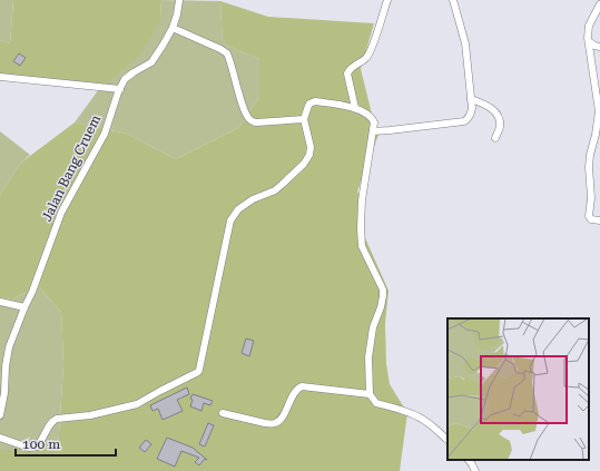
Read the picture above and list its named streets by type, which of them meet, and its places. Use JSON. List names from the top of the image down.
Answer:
{
  "streets": {
    "street": ["Jalan Bang Cruem"]
  },
  "scale_bar": "100 m"
}
